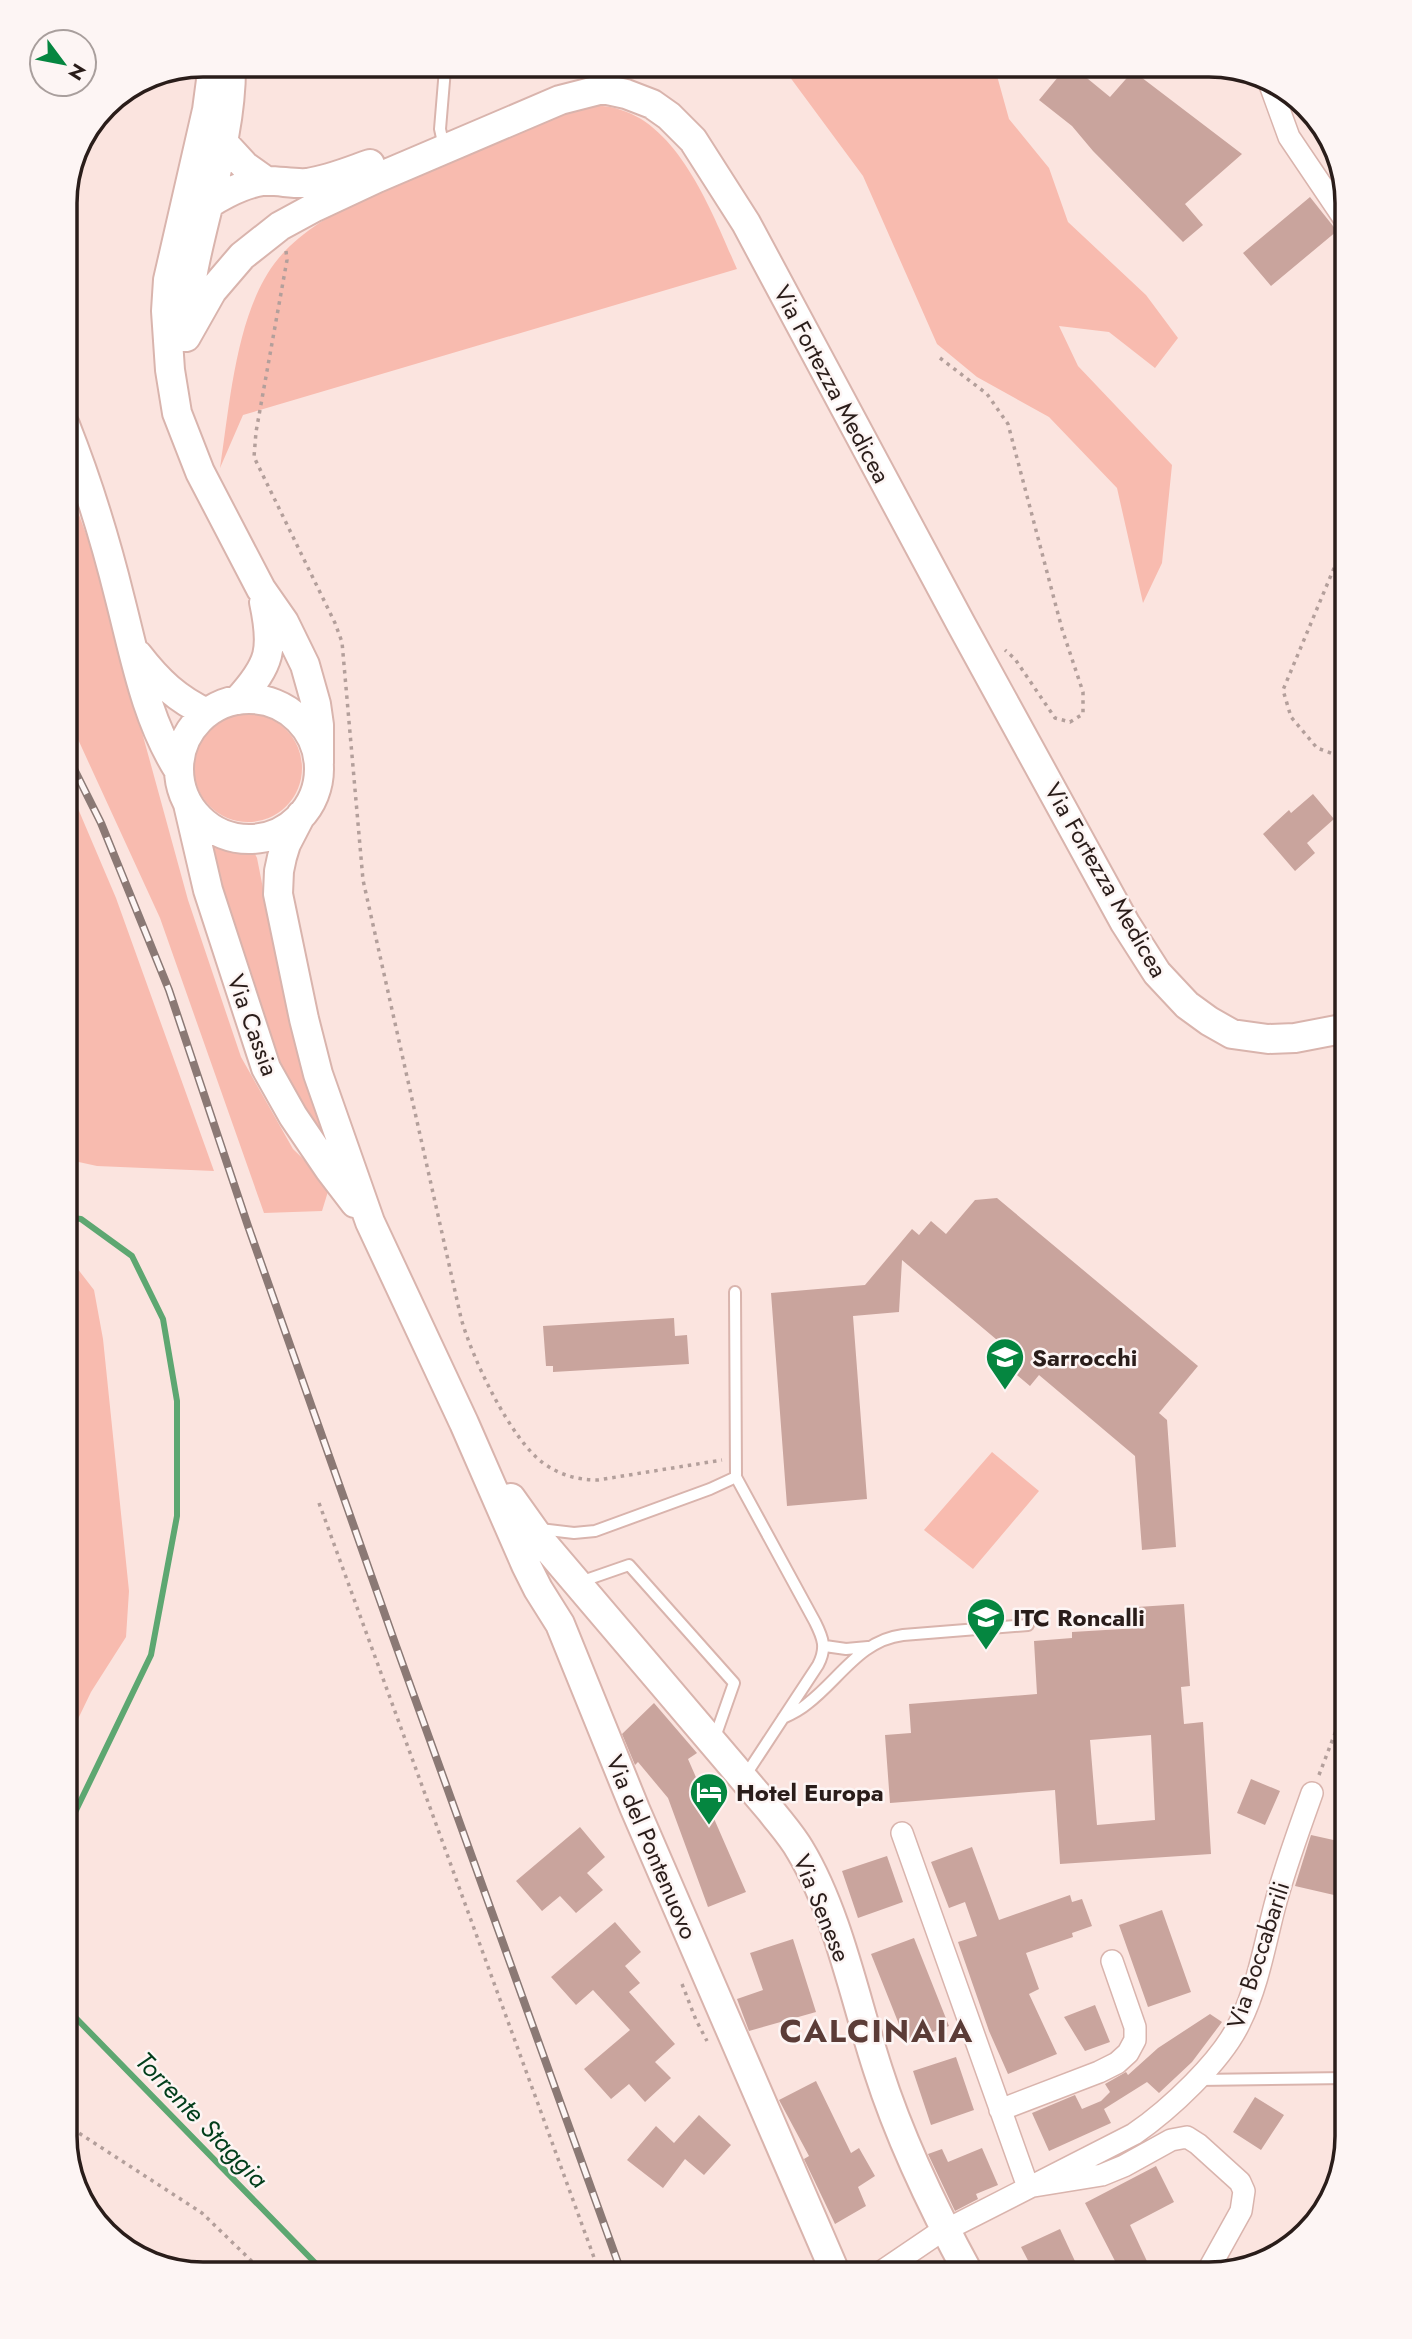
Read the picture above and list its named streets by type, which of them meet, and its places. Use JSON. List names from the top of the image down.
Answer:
{
  "streets": {
    "main road": [
      "Via Fortezza Medicea",
      "Via Cassia",
      "Via del Pontenuovo",
      "Via Senese"
    ],
    "street": ["Via Boccabarili"]
  },
  "crossings": [
    ["Via Cassia", "Via del Pontenuovo"],
    ["Via Cassia", "Via Senese"],
    ["Via del Pontenuovo", "Via Senese"],
    ["Via Senese", "Via Boccabarili"]
  ],
  "districts": ["CALCINAIA"],
  "water": ["Torrente Staggia"],
  "places": {
    "school or university": ["Sarrocchi", "ITC Roncalli"],
    "hotel": ["Hotel Europa"]
  },
  "north": "bottom right"
}
